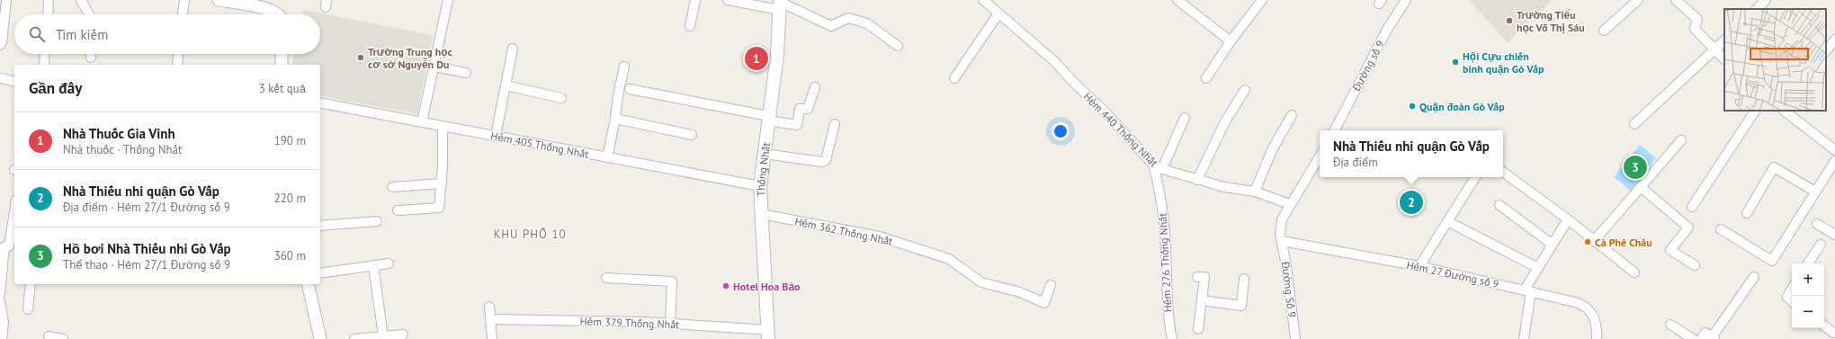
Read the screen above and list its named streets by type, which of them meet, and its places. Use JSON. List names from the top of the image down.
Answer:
{
  "streets": {
    "main road": ["Thống Nhất"],
    "street": [
      "Đường số 9",
      "Hẻm 440 Thống Nhất",
      "Hẻm 405 Thống Nhất",
      "Hẻm 362 Thống Nhất",
      "Hẻm 276 Thống Nhất",
      "Hẻm 27 Đường số 9",
      "Đường Số 9",
      "Hẻm 379 Thống Nhất"
    ]
  },
  "crossings": [
    ["Hẻm 440 Thống Nhất", "Hẻm 276 Thống Nhất"],
    ["Hẻm 405 Thống Nhất", "Thống Nhất"],
    ["Thống Nhất", "Hẻm 362 Thống Nhất"],
    ["Thống Nhất", "Hẻm 379 Thống Nhất"],
    ["Hẻm 27 Đường số 9", "Đường Số 9"]
  ],
  "districts": ["KHU PHỐ 10"],
  "places": [
    "Trường Tiểu học Võ Thị Sáu",
    "Trường Trung học cơ sở Nguyễn Du",
    "Hội Cựu chiến binh quận Gò Vấp",
    "Quận đoàn Gò Vấp",
    "Cà Phê Châu",
    "Hotel Hoa Bảo"
  ],
  "page": {
    "search": "Tìm kiếm",
    "pins": ["1", "3", "2"],
    "heading": ["Gần đây", "3 kết quả"],
    "list": [
      {
        "mark": "1",
        "name": "Nhà Thuốc Gia Vinh",
        "note": "Nhà thuốc · Thống Nhất",
        "value": "190 m"
      },
      {
        "mark": "2",
        "name": "Nhà Thiếu nhi quận Gò Vấp",
        "note": "Địa điểm · Hẻm 27/1 Đường số 9",
        "value": "220 m"
      },
      {
        "mark": "3",
        "name": "Hồ bơi Nhà Thiếu nhi Gò Vấp",
        "note": "Thể thao · Hẻm 27/1 Đường số 9",
        "value": "360 m"
      }
    ],
    "popup": ["Nhà Thiếu nhi quận Gò Vấp", "Địa điểm"],
    "map_buttons": ["+", "−"]
  }
}
